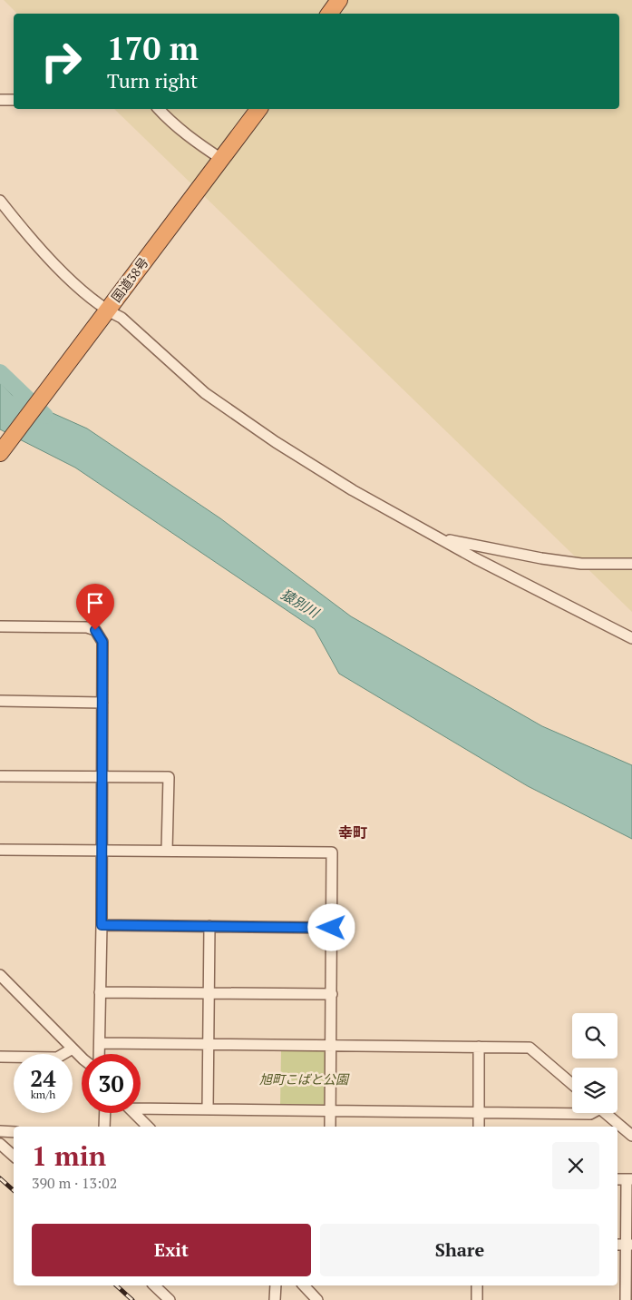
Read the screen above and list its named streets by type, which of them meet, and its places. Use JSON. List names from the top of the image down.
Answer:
{
  "streets": {
    "highway": ["国道38号"]
  },
  "districts": ["幸町"],
  "water": ["猿別川"],
  "parks": ["旭町こばと公園"],
  "page": {
    "turn": ["170 m", "Turn right"],
    "speed": "24 km/h",
    "limit": "30",
    "heading": ["1 min", "390 m · 13:02"],
    "buttons": ["Exit", "Share"]
  }
}
